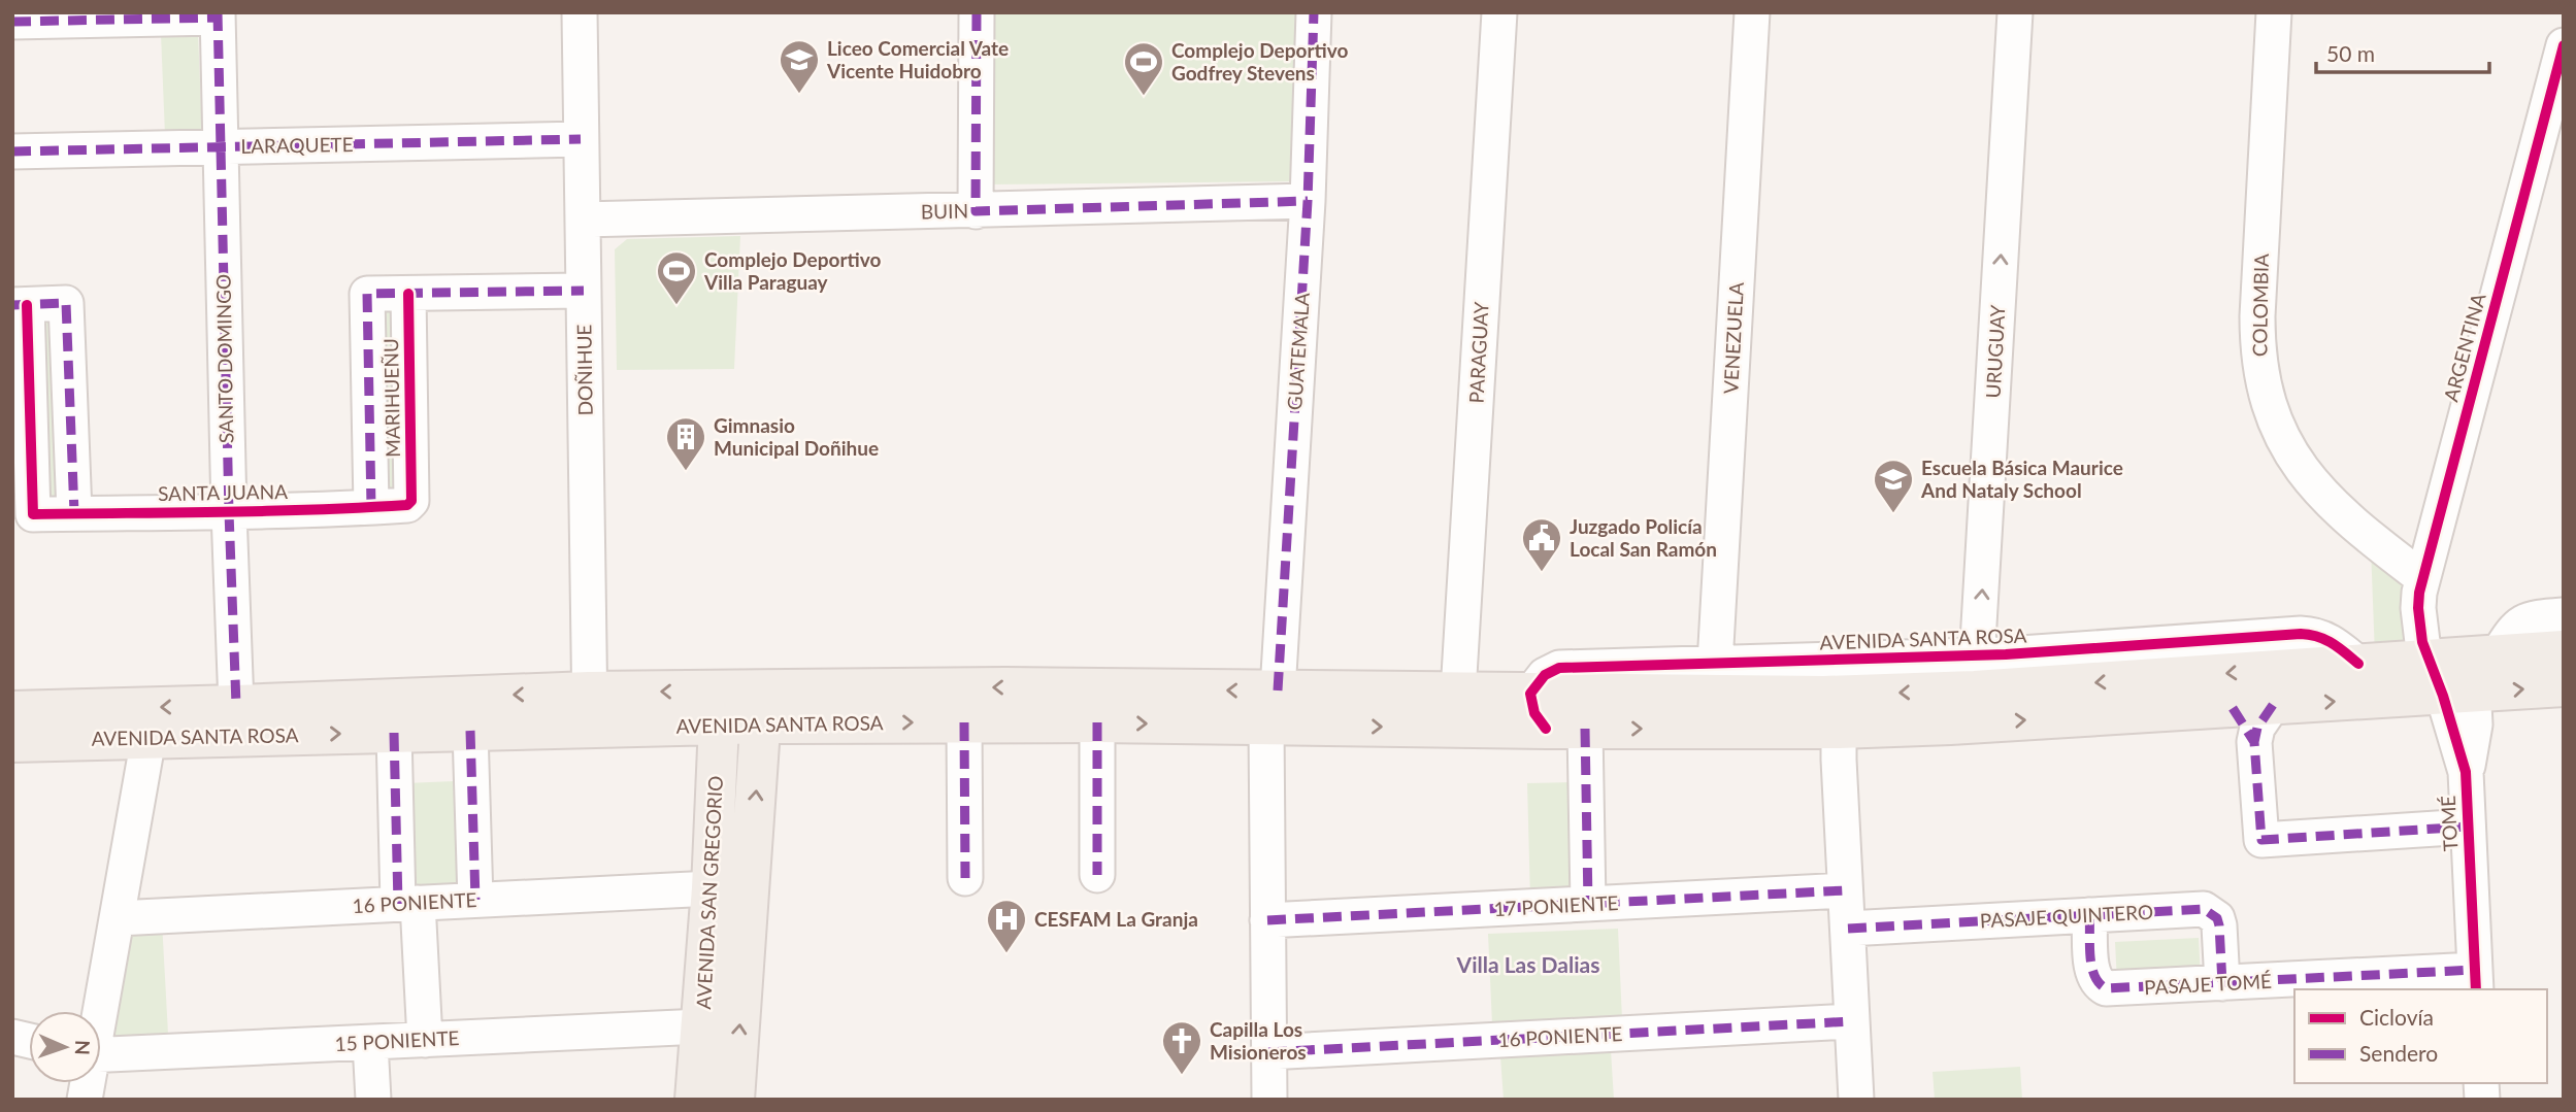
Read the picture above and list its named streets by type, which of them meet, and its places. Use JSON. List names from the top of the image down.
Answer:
{
  "streets": {
    "main road": ["AVENIDA SANTA ROSA", "AVENIDA SAN GREGORIO"],
    "street": [
      "LARAQUETE",
      "BUIN",
      "COLOMBIA",
      "VENEZUELA",
      "ARGENTINA",
      "GUATEMALA",
      "URUGUAY",
      "PARAGUAY",
      "SANTO DOMINGO",
      "DOÑIHUE",
      "MARIHUEÑU",
      "SANTA JUANA",
      "TOMÉ",
      "16 PONIENTE",
      "17 PONIENTE",
      "PASAJE QUINTERO",
      "PASAJE TOMÉ",
      "15 PONIENTE"
    ]
  },
  "crossings": [
    ["LARAQUETE", "SANTO DOMINGO"],
    ["LARAQUETE", "DOÑIHUE"],
    ["BUIN", "GUATEMALA"],
    ["BUIN", "DOÑIHUE"],
    ["COLOMBIA", "ARGENTINA"],
    ["VENEZUELA", "AVENIDA SANTA ROSA"],
    ["ARGENTINA", "AVENIDA SANTA ROSA"],
    ["GUATEMALA", "AVENIDA SANTA ROSA"],
    ["GUATEMALA", "16 PONIENTE"],
    ["GUATEMALA", "17 PONIENTE"],
    ["URUGUAY", "AVENIDA SANTA ROSA"],
    ["PARAGUAY", "AVENIDA SANTA ROSA"],
    ["SANTO DOMINGO", "SANTA JUANA"],
    ["SANTO DOMINGO", "AVENIDA SANTA ROSA"],
    ["DOÑIHUE", "AVENIDA SANTA ROSA"],
    ["MARIHUEÑU", "SANTA JUANA"],
    ["AVENIDA SANTA ROSA", "TOMÉ"],
    ["AVENIDA SANTA ROSA", "AVENIDA SAN GREGORIO"],
    ["TOMÉ", "PASAJE TOMÉ"],
    ["AVENIDA SAN GREGORIO", "16 PONIENTE"],
    ["AVENIDA SAN GREGORIO", "15 PONIENTE"],
    ["PASAJE QUINTERO", "PASAJE TOMÉ"]
  ],
  "one_way": ["URUGUAY"],
  "districts": ["Villa Las Dalias"],
  "places": {
    "school or university": ["Liceo Comercial Vate Vicente Huidobro", "Escuela Básica Maurice And Nataly School"],
    "sports": ["Complejo Deportivo Godfrey Stevens", "Complejo Deportivo Villa Paraguay"],
    "building": ["Gimnasio Municipal Doñihue"],
    "public building": ["Juzgado Policía Local San Ramón"],
    "hospital": ["CESFAM La Granja"],
    "church": ["Capilla Los Misioneros"]
  },
  "legend": ["Ciclovía", "Sendero"],
  "scale_bar": "50 m",
  "north": "right"
}
